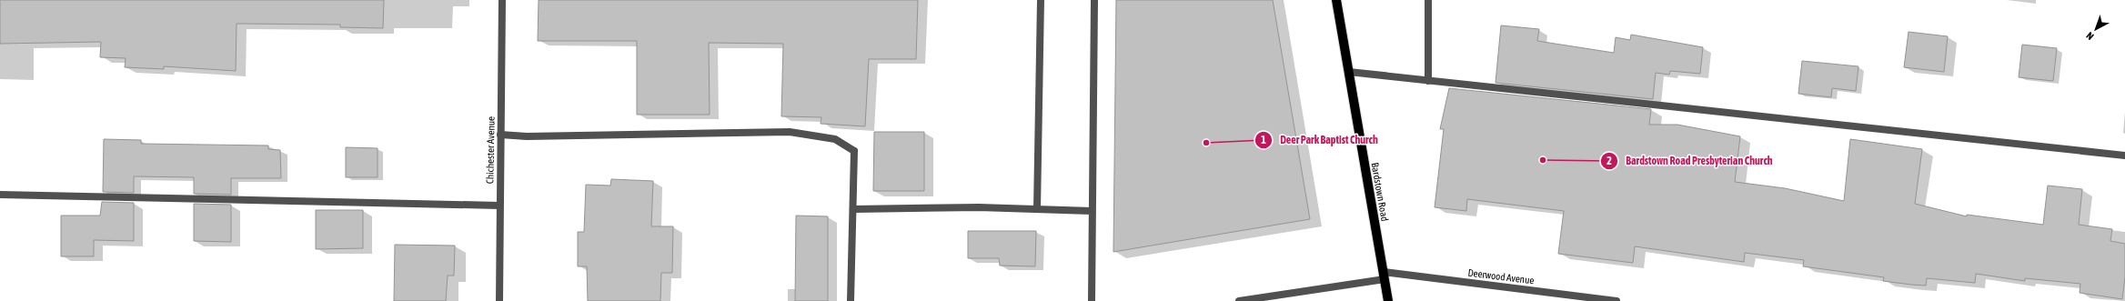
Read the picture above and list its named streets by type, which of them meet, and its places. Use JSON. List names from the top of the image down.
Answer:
{
  "streets": {
    "main road": ["Bardstown Road"],
    "street": ["Chichester Avenue", "Deerwood Avenue"]
  },
  "crossings": [
    ["Bardstown Road", "Deerwood Avenue"]
  ],
  "places": ["Deer Park Baptist Church", "Bardstown Road Presbyterian Church"],
  "north": "bottom left"
}
